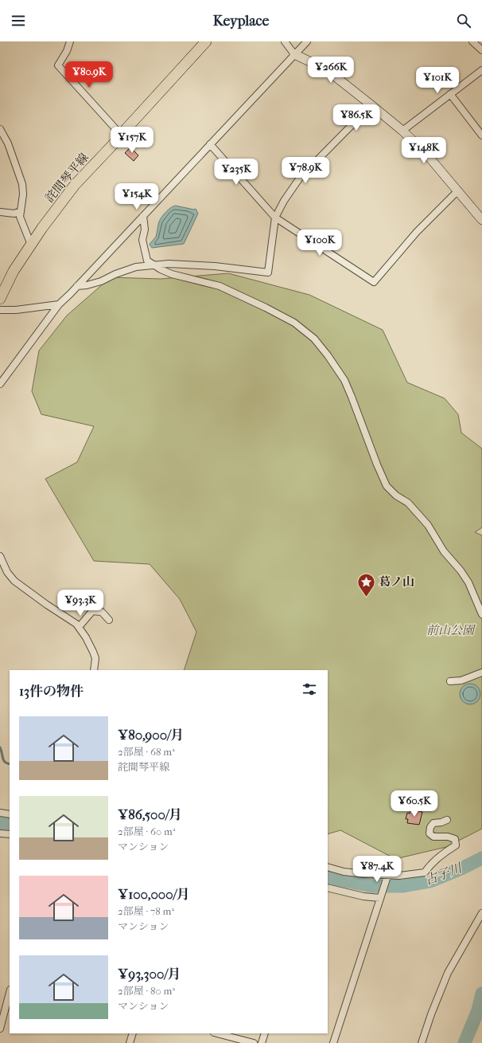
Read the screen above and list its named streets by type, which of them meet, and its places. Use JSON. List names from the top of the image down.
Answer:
{
  "streets": {
    "main road": ["詫間琴平線"]
  },
  "water": ["古子川"],
  "parks": ["前山公園"],
  "places": {
    "place": ["葛ノ山"]
  },
  "page": {
    "header": "Keyplace",
    "price": [
      "¥266K",
      "¥80.9K",
      "¥101K",
      "¥86.5K",
      "¥157K",
      "¥148K",
      "¥78.9K",
      "¥235K",
      "¥154K",
      "¥100K",
      "¥93.3K",
      "¥60.5K",
      "¥87.4K"
    ],
    "heading": "13件の物件",
    "list": [
      {
        "name": "¥80,900/月",
        "note": "2部屋 · 68 m² · 詫間琴平線"
      },
      {
        "name": "¥86,500/月",
        "note": "2部屋 · 60 m² · マンション"
      },
      {
        "name": "¥100,000/月",
        "note": "2部屋 · 78 m² · マンション"
      },
      {
        "name": "¥93,300/月",
        "note": "2部屋 · 80 m² · マンション"
      }
    ]
  }
}
